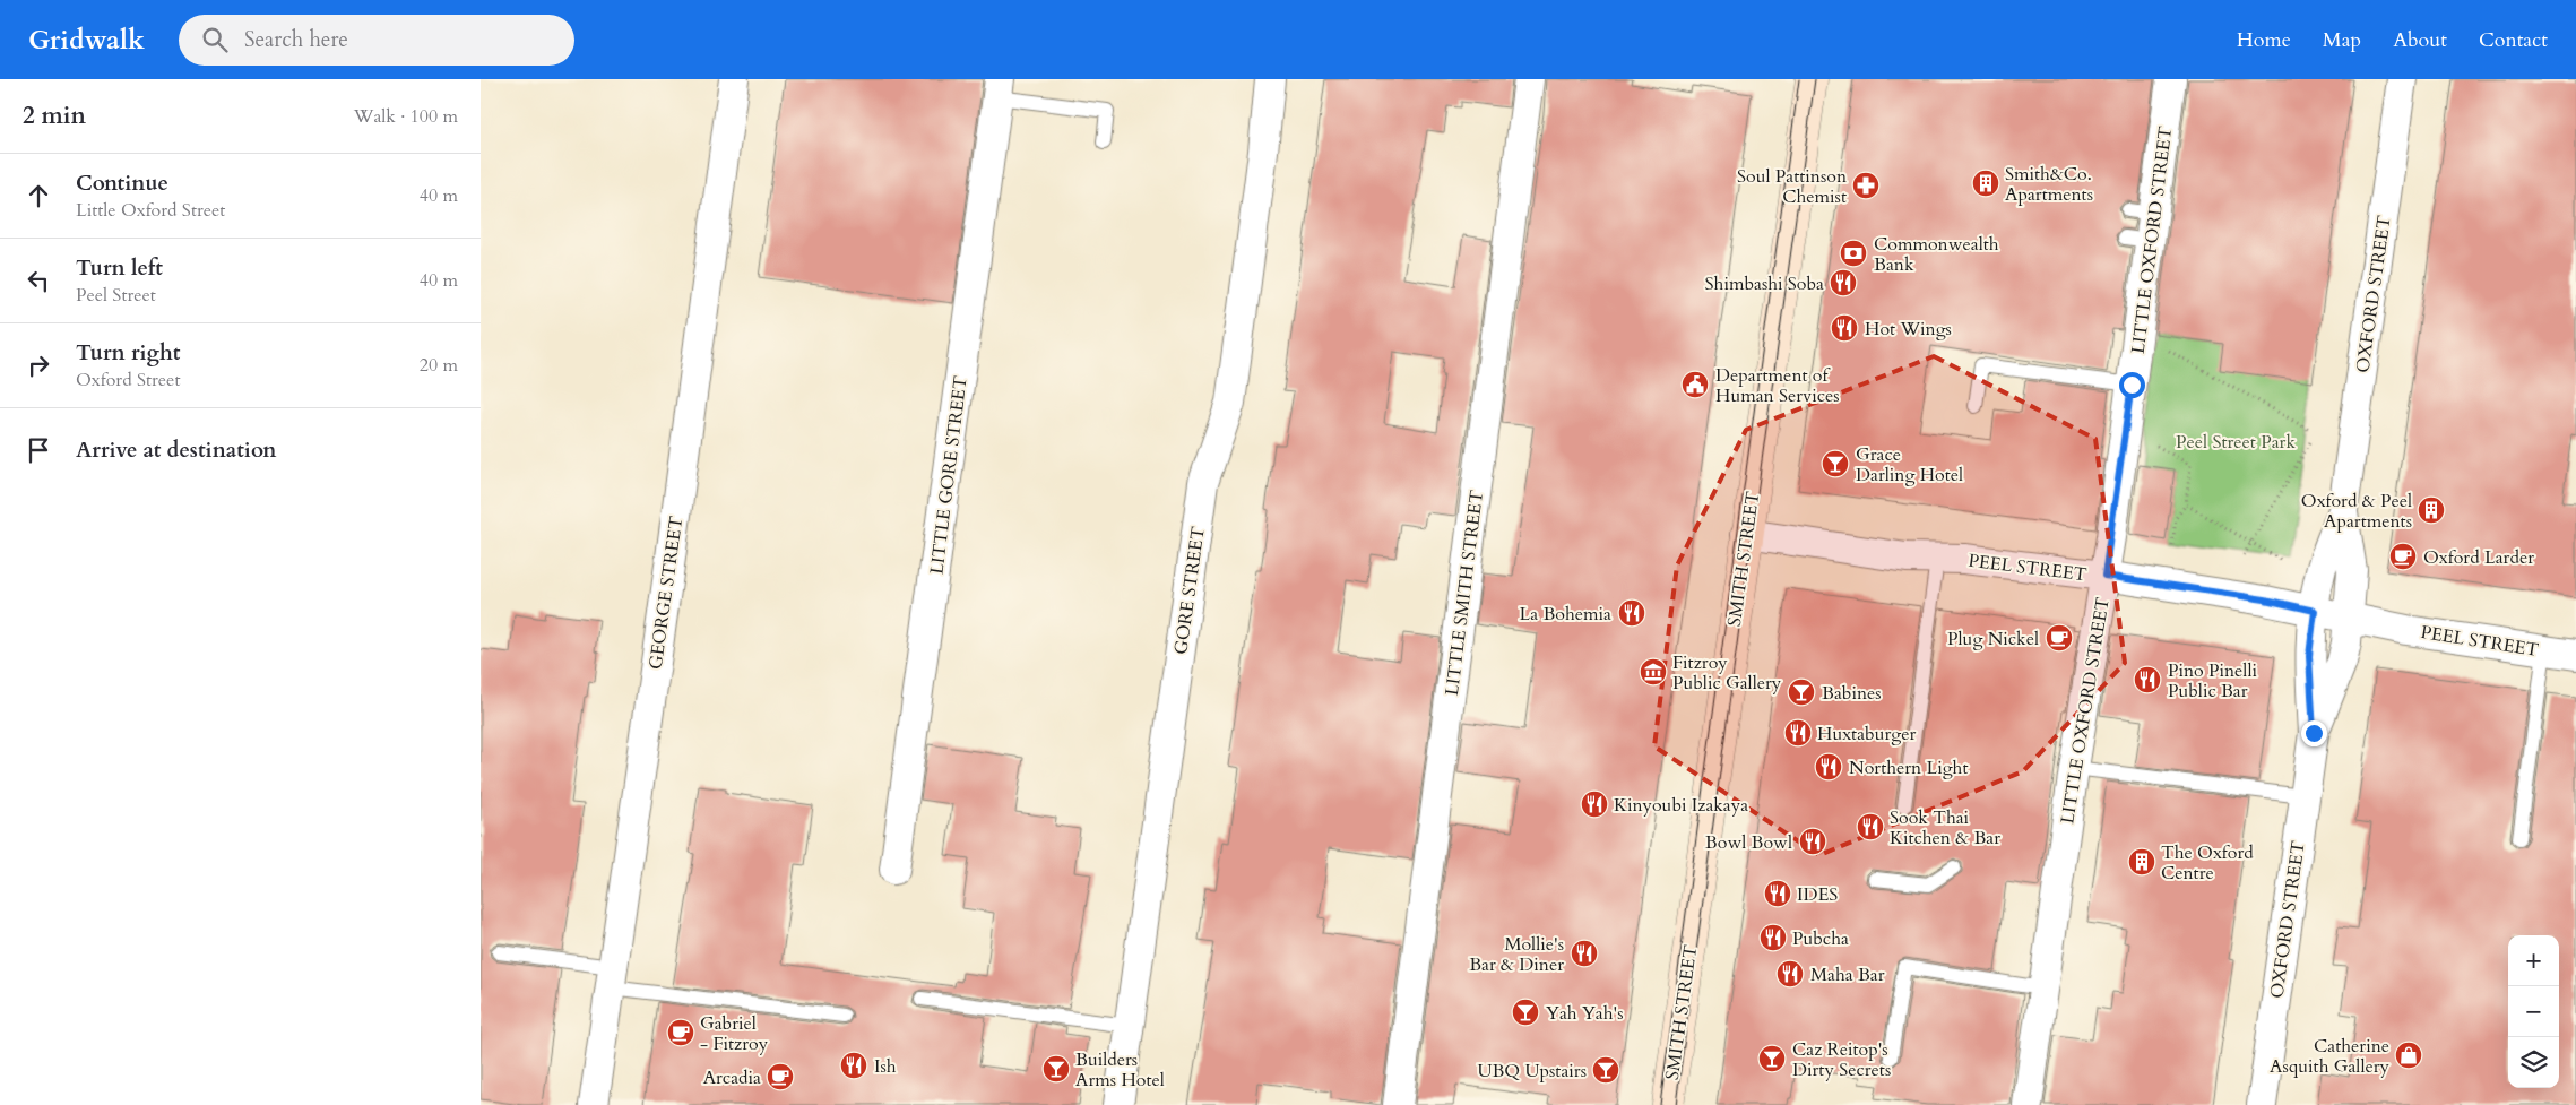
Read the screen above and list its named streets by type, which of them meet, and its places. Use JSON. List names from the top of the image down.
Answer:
{
  "streets": {
    "street": [
      "LITTLE OXFORD STREET",
      "OXFORD STREET",
      "LITTLE GORE STREET",
      "SMITH STREET",
      "PEEL STREET",
      "GORE STREET",
      "GEORGE STREET",
      "LITTLE SMITH STREET"
    ]
  },
  "crossings": [
    ["LITTLE OXFORD STREET", "PEEL STREET"],
    ["OXFORD STREET", "PEEL STREET"],
    ["SMITH STREET", "PEEL STREET"]
  ],
  "parks": ["Peel Street Park"],
  "places": {
    "building": ["Smith&Co. Apartments", "Oxford & Peel Apartments", "The Oxford Centre"],
    "pharmacy": ["Soul Pattinson Chemist"],
    "bank": ["Commonwealth Bank"],
    "restaurant": [
      "Shimbashi Soba",
      "Hot Wings",
      "La Bohemia",
      "Pino Pinelli Public Bar",
      "Huxtaburger",
      "Northern Light",
      "Kinyoubi Izakaya",
      "Sook Thai Kitchen & Bar",
      "Bowl Bowl",
      "IDES",
      "Pubcha",
      "Mollie's Bar & Diner",
      "Maha Bar",
      "Ish"
    ],
    "public building": ["Department of Human Services"],
    "bar": [
      "Grace Darling Hotel",
      "Babines",
      "Yah Yah's",
      "Caz Reitop's Dirty Secrets",
      "Builders Arms Hotel",
      "UBQ Upstairs"
    ],
    "cafe": [
      "Oxford Larder",
      "Plug Nickel",
      "Gabriel - Fitzroy",
      "Arcadia"
    ],
    "museum": ["Fitzroy Public Gallery"],
    "shop": ["Catherine Asquith Gallery"]
  },
  "page": {
    "header": "Gridwalk",
    "search": "Search here",
    "nav": [
      "Home",
      "Map",
      "About",
      "Contact"
    ],
    "heading": ["2 min", "Walk · 100 m"],
    "list": [
      ["Continue", "Little Oxford Street", "40 m"],
      ["Turn left", "Peel Street", "40 m"],
      ["Turn right", "Oxford Street", "20 m"],
      "Arrive at destination"
    ],
    "map_buttons": ["+", "−"]
  }
}
